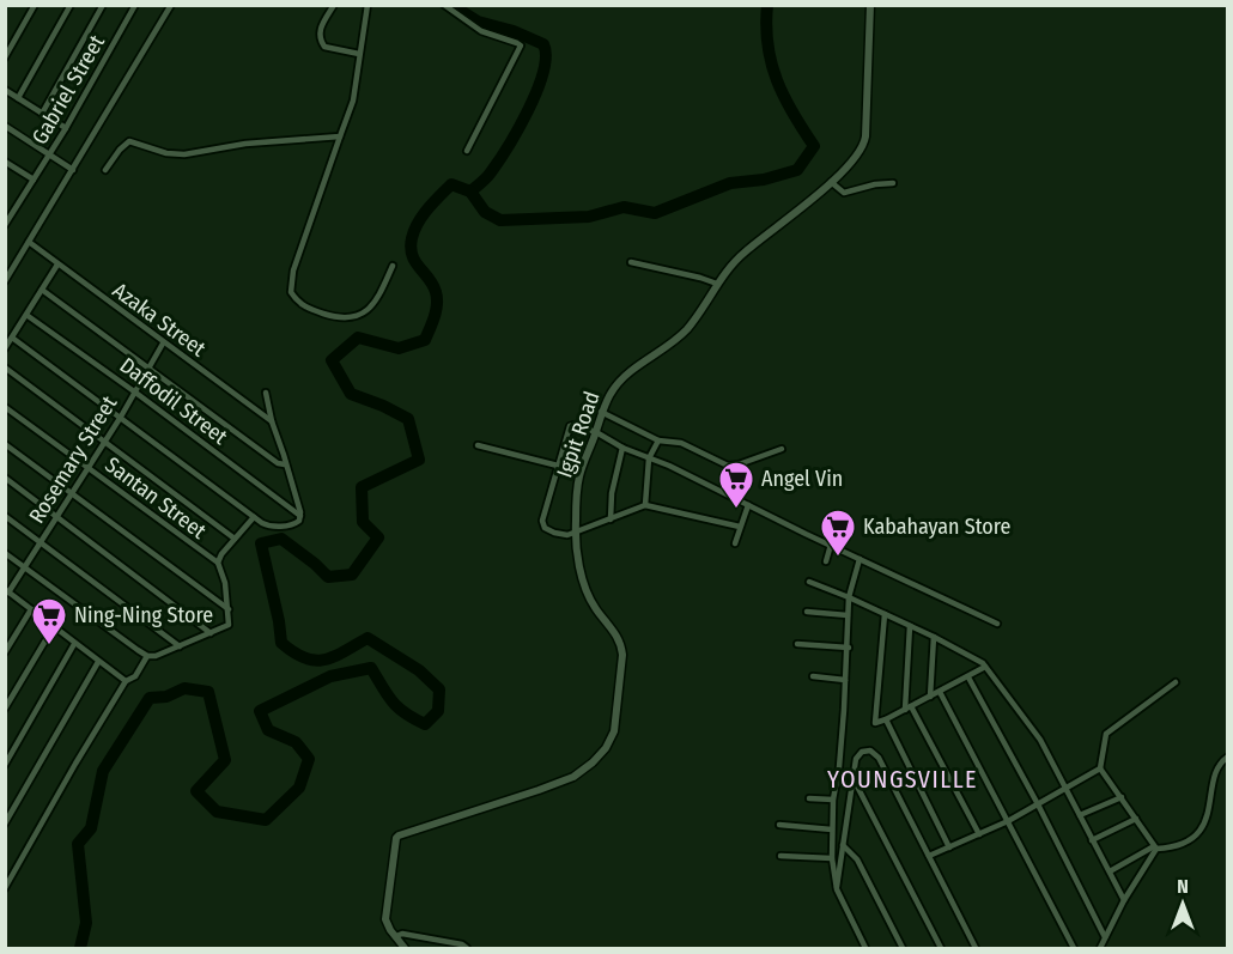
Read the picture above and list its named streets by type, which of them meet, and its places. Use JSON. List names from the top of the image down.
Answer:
{
  "streets": {
    "street": [
      "Gabriel Street",
      "Azaka Street",
      "Daffodil Street",
      "Igpit Road",
      "Rosemary Street",
      "Santan Street"
    ]
  },
  "crossings": [
    ["Azaka Street", "Rosemary Street"],
    ["Daffodil Street", "Rosemary Street"],
    ["Rosemary Street", "Santan Street"]
  ],
  "districts": ["YOUNGSVILLE"],
  "places": {
    "supermarket": ["Angel Vin", "Kabahayan Store", "Ning-Ning Store"]
  },
  "north": "top"
}
